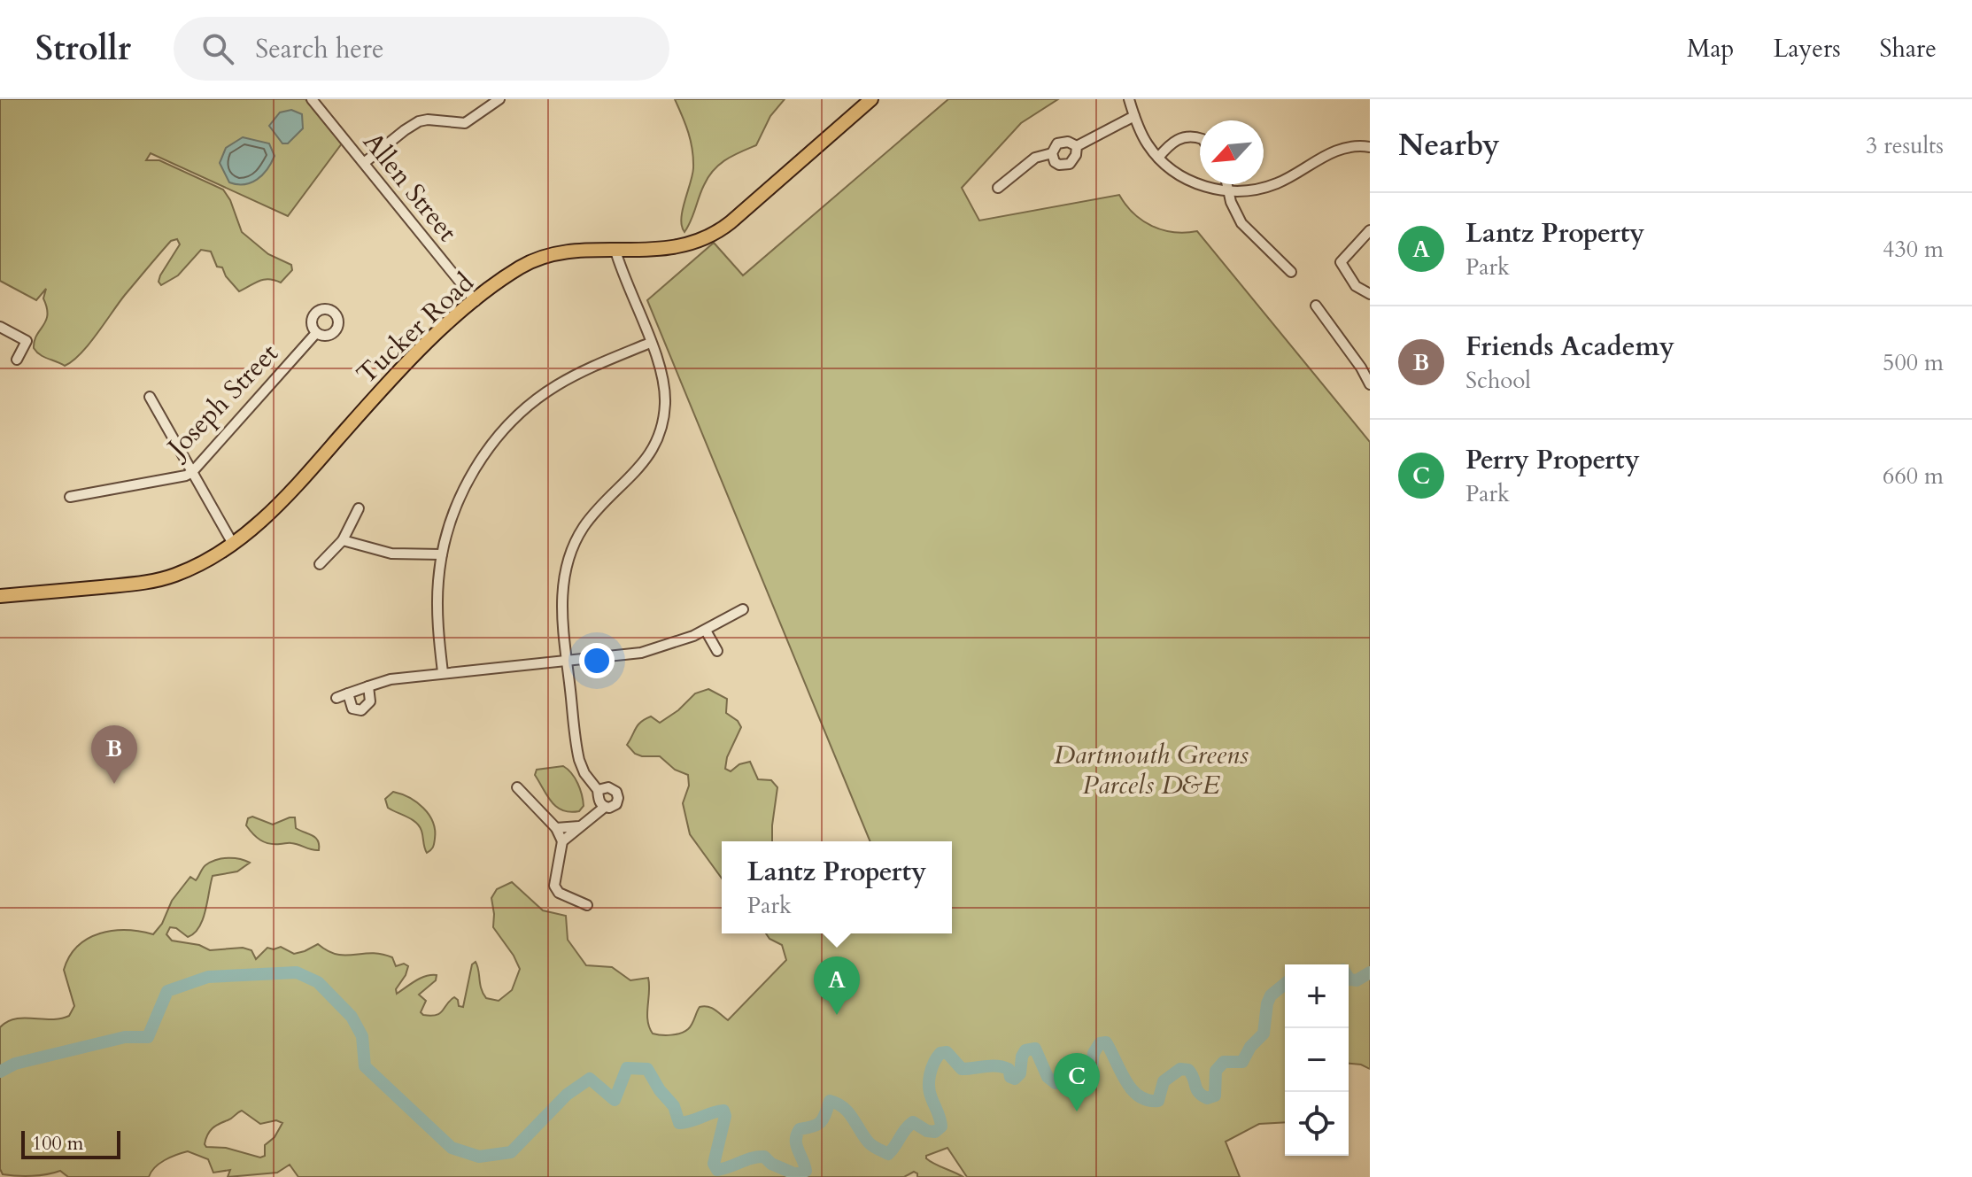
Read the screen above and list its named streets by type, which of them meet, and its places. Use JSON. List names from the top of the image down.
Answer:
{
  "streets": {
    "main road": ["Tucker Road"],
    "street": ["Allen Street", "Joseph Street"]
  },
  "crossings": [
    ["Allen Street", "Tucker Road"]
  ],
  "parks": ["Dartmouth Greens Parcels D&E"],
  "scale_bar": "100 m",
  "north": "bottom left",
  "page": {
    "header": "Strollr",
    "search": "Search here",
    "nav": ["Map", "Layers", "Share"],
    "heading": ["Nearby", "3 results"],
    "list": [
      {
        "mark": "A",
        "name": "Lantz Property",
        "note": "Park",
        "value": "430 m"
      },
      {
        "mark": "B",
        "name": "Friends Academy",
        "note": "School",
        "value": "500 m"
      },
      {
        "mark": "C",
        "name": "Perry Property",
        "note": "Park",
        "value": "660 m"
      }
    ],
    "pins": ["B", "A", "C"],
    "popup": ["Lantz Property", "Park"],
    "map_buttons": ["+", "−"],
    "scale": "100 m"
  }
}
